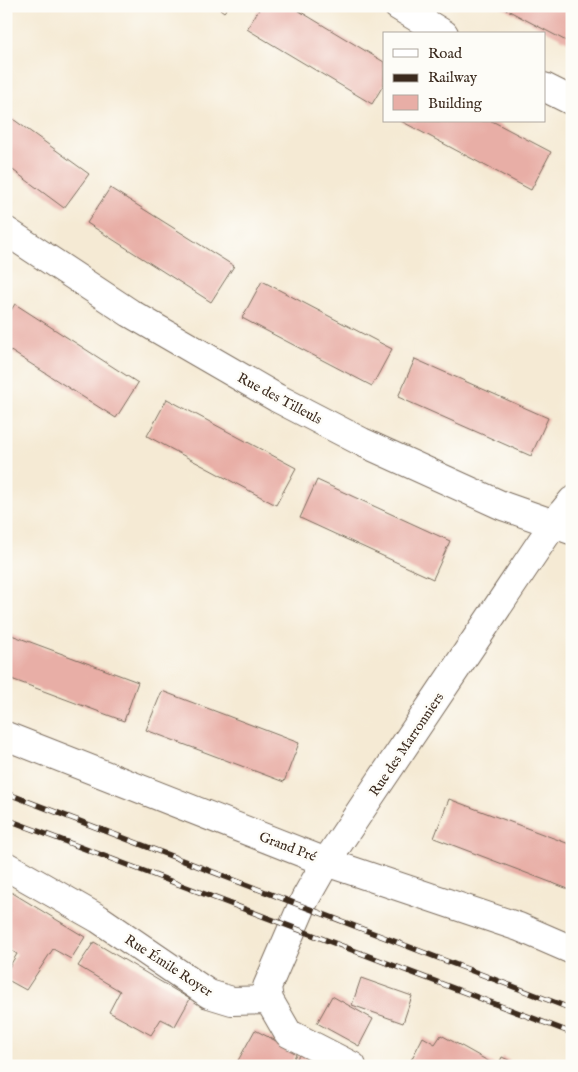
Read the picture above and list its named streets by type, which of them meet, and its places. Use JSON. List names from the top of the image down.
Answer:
{
  "streets": {
    "street": [
      "Rue des Tilleuls",
      "Rue des Marronniers",
      "Grand Pré",
      "Rue Émile Royer"
    ]
  },
  "crossings": [
    ["Rue des Tilleuls", "Rue des Marronniers"],
    ["Rue des Marronniers", "Grand Pré"],
    ["Rue des Marronniers", "Rue Émile Royer"]
  ],
  "legend": ["Road", "Railway", "Building"]
}
